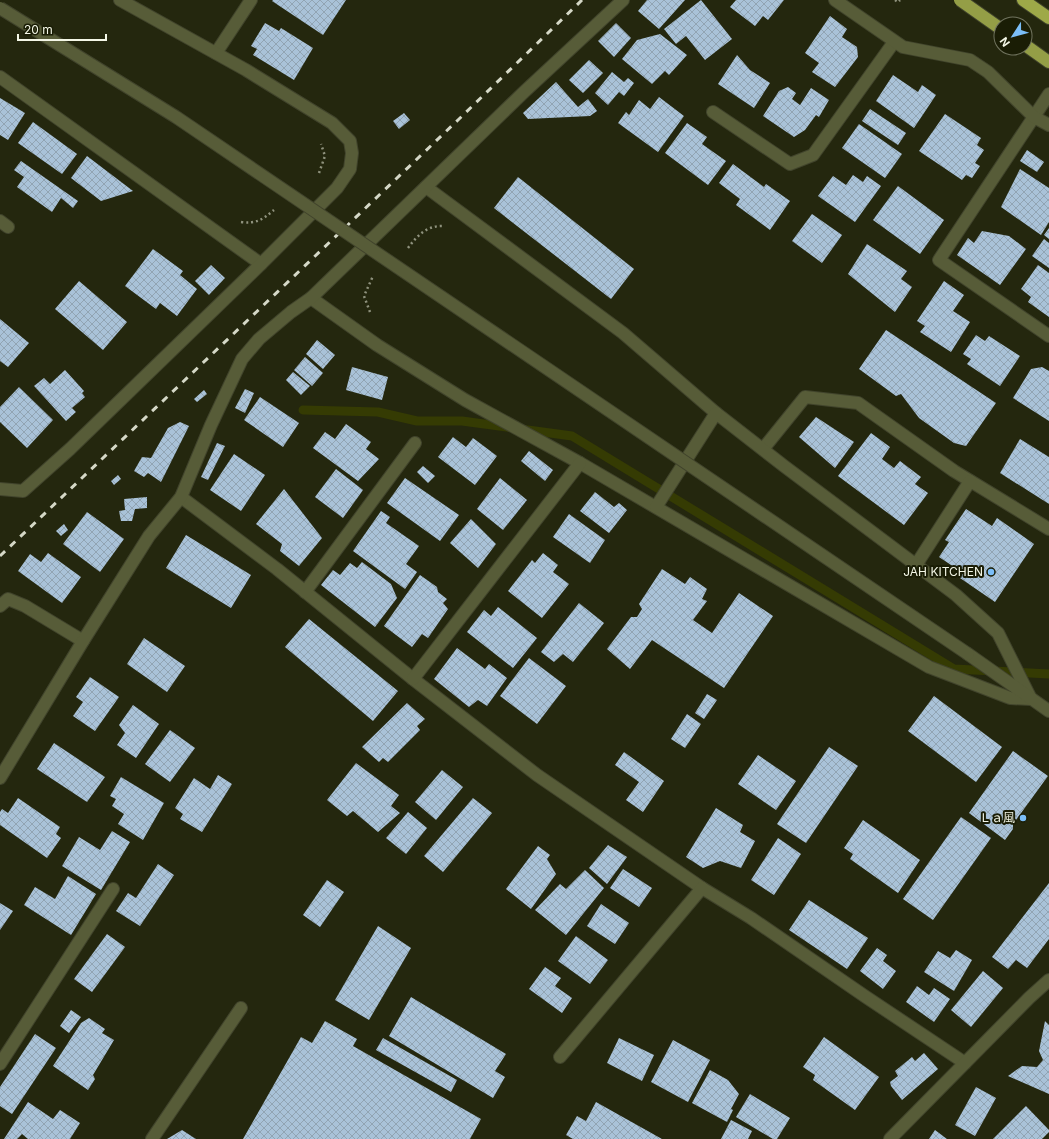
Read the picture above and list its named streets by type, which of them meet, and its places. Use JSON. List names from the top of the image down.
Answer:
{
  "places": ["JAH KITCHEN", "Ｌａ風"],
  "scale_bar": "20 m",
  "north": "bottom left"
}
